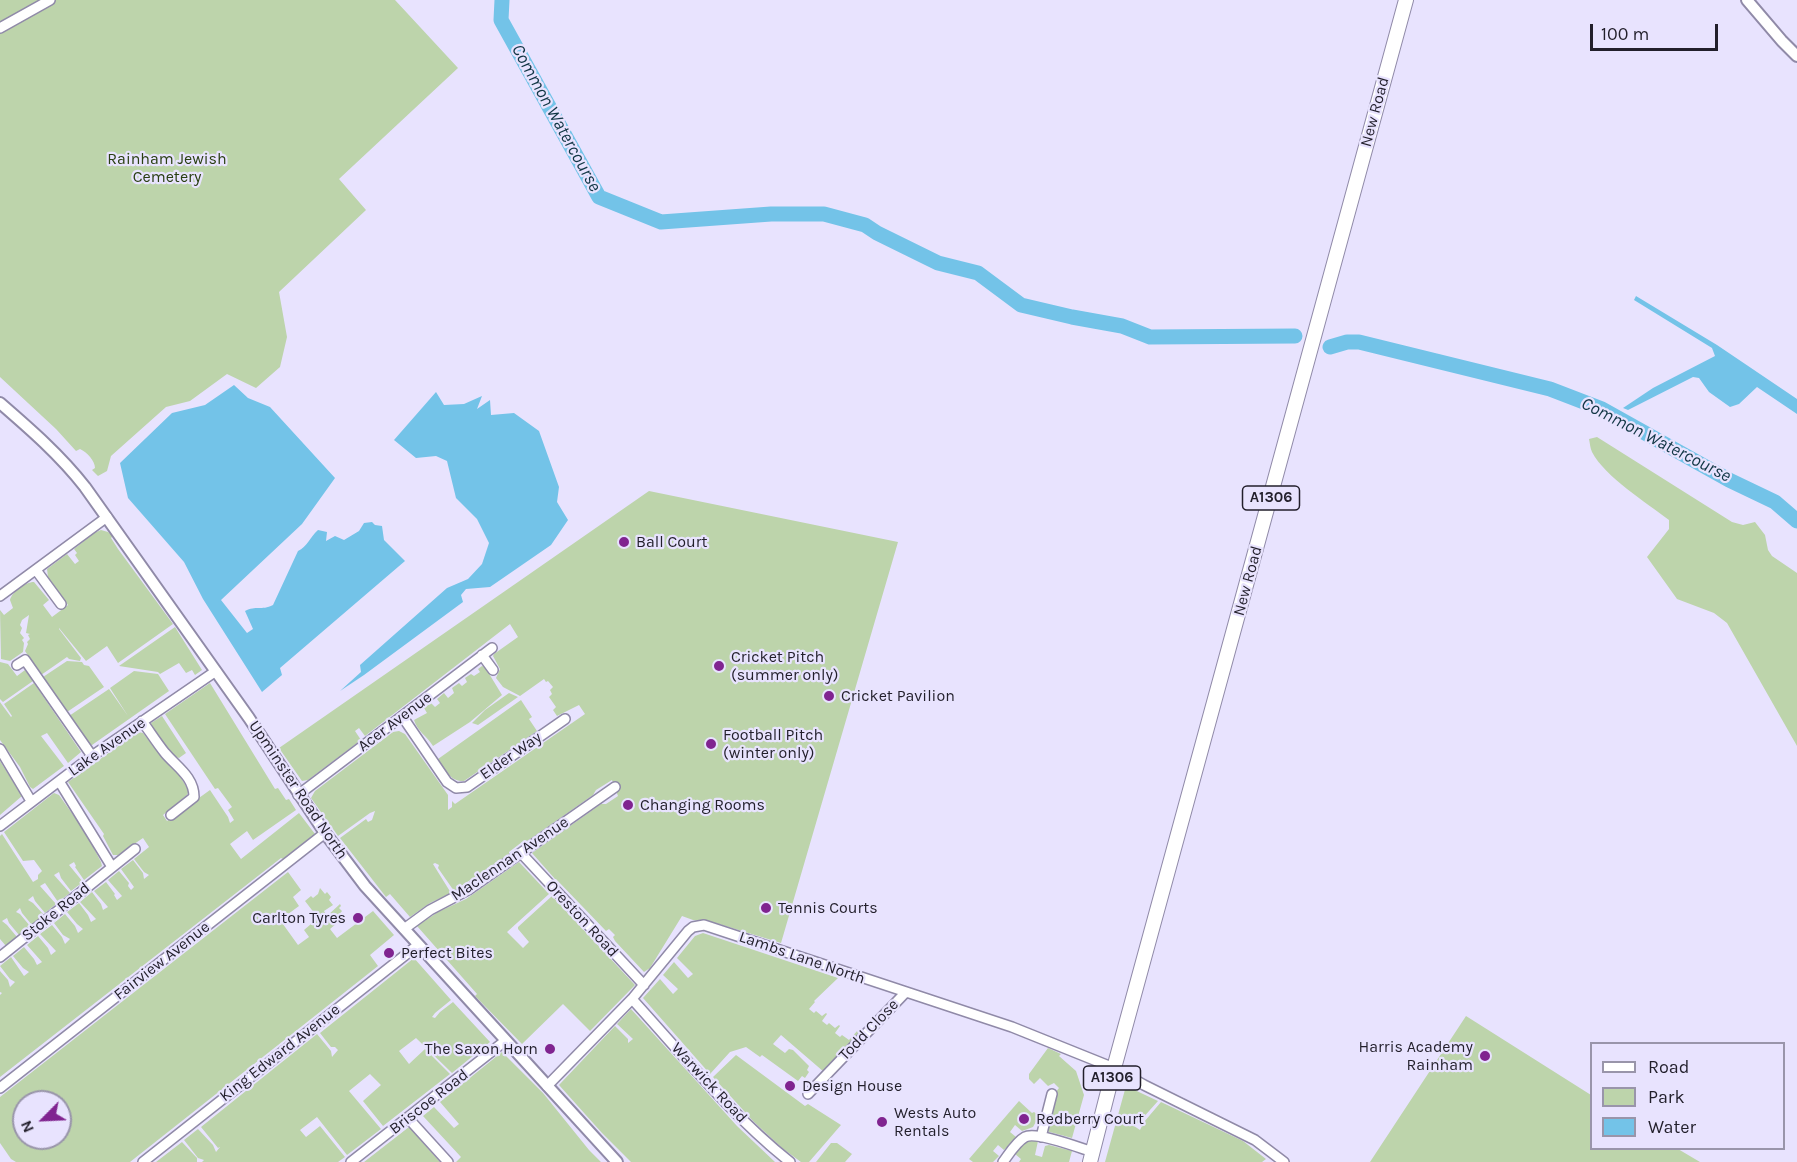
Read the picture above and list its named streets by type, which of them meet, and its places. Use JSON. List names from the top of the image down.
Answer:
{
  "streets": {
    "main road": ["New Road", "A1306"],
    "street": [
      "Acer Avenue",
      "Lake Avenue",
      "Elder Way",
      "Upminster Road North",
      "Maclennan Avenue",
      "Stoke Road",
      "Oreston Road",
      "Lambs Lane North",
      "Fairview Avenue",
      "Todd Close",
      "King Edward Avenue",
      "Warwick Road",
      "Briscoe Road"
    ]
  },
  "crossings": [
    ["New Road", "Lambs Lane North"],
    ["Acer Avenue", "Elder Way"],
    ["Acer Avenue", "Upminster Road North"],
    ["Lake Avenue", "Upminster Road North"],
    ["Upminster Road North", "Maclennan Avenue"],
    ["Upminster Road North", "Lambs Lane North"],
    ["Upminster Road North", "Fairview Avenue"],
    ["Upminster Road North", "King Edward Avenue"],
    ["Upminster Road North", "Briscoe Road"],
    ["Maclennan Avenue", "Oreston Road"],
    ["Oreston Road", "Lambs Lane North"],
    ["Lambs Lane North", "Todd Close"],
    ["Lambs Lane North", "Warwick Road"]
  ],
  "water": ["Common Watercourse"],
  "parks": ["Rainham Jewish Cemetery"],
  "places": [
    "Ball Court",
    "Cricket Pitch (summer only)",
    "Cricket Pavilion",
    "Football Pitch (winter only)",
    "Changing Rooms",
    "Tennis Courts",
    "Carlton Tyres",
    "Perfect Bites",
    "The Saxon Horn",
    "Harris Academy Rainham",
    "Design House",
    "Redberry Court",
    "Wests Auto Rentals"
  ],
  "legend": ["Road", "Park", "Water"],
  "scale_bar": "100 m",
  "north": "bottom left"
}
